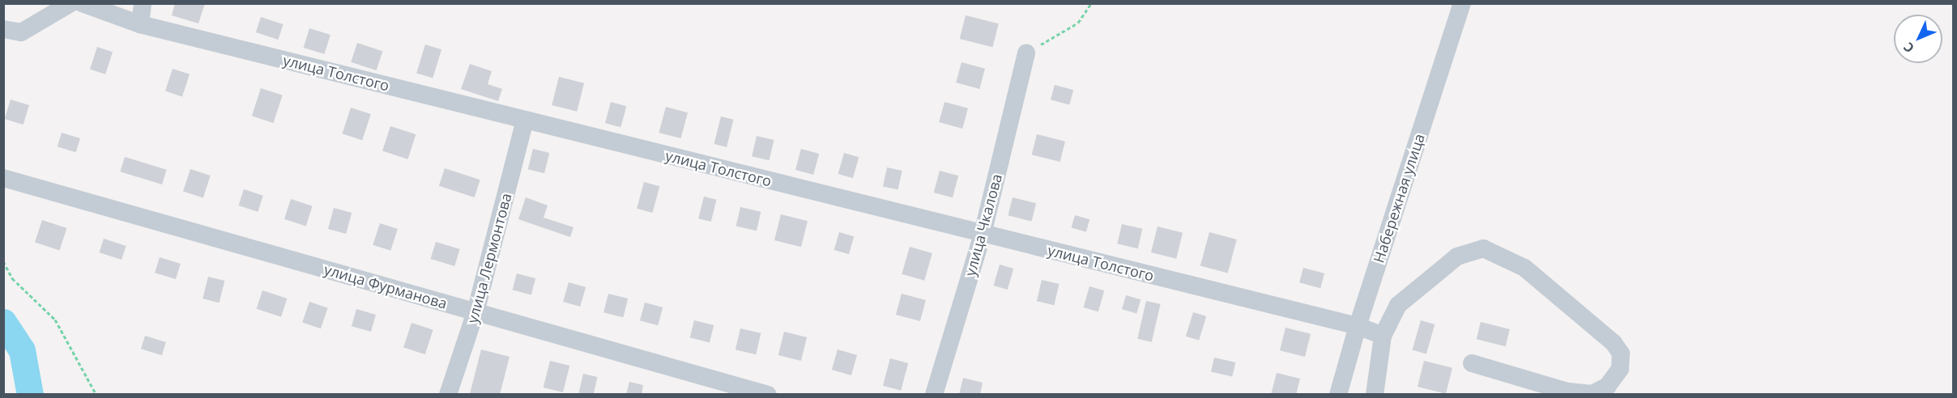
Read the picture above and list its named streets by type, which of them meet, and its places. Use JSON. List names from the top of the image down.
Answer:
{
  "streets": {
    "street": [
      "улица Толстого",
      "Набережная улица",
      "улица Чкалова",
      "улица Лермонтова",
      "улица Фурманова"
    ]
  },
  "crossings": [
    ["улица Толстого", "Набережная улица"],
    ["улица Толстого", "улица Чкалова"],
    ["улица Толстого", "улица Лермонтова"],
    ["улица Лермонтова", "улица Фурманова"]
  ],
  "north": "bottom left"
}
